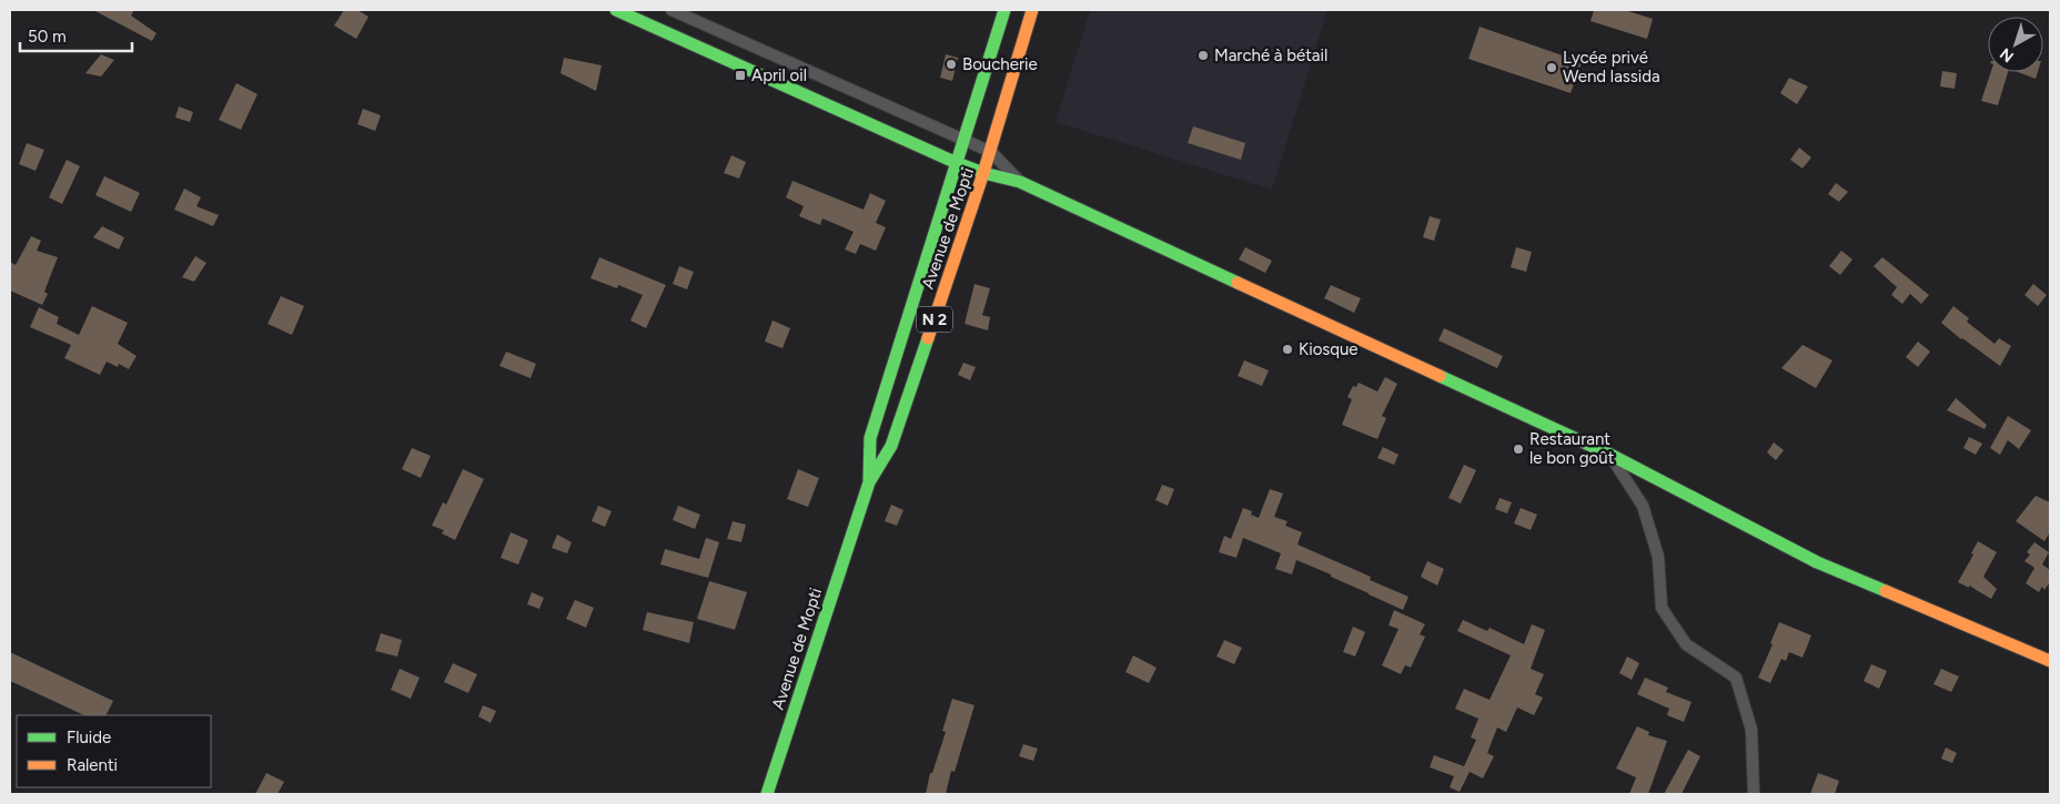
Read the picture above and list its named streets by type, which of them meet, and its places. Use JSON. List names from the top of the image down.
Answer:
{
  "streets": {
    "street": ["Avenue de Mopti", "N 2"]
  },
  "places": {
    "other": [
      "Marché à bétail",
      "Boucherie",
      "Lycée privé Wend lassida",
      "Kiosque",
      "Restaurant le bon goût"
    ],
    "transit": ["April oil"]
  },
  "legend": ["Fluide", "Ralenti"],
  "scale_bar": "50 m",
  "north": "bottom left"
}
